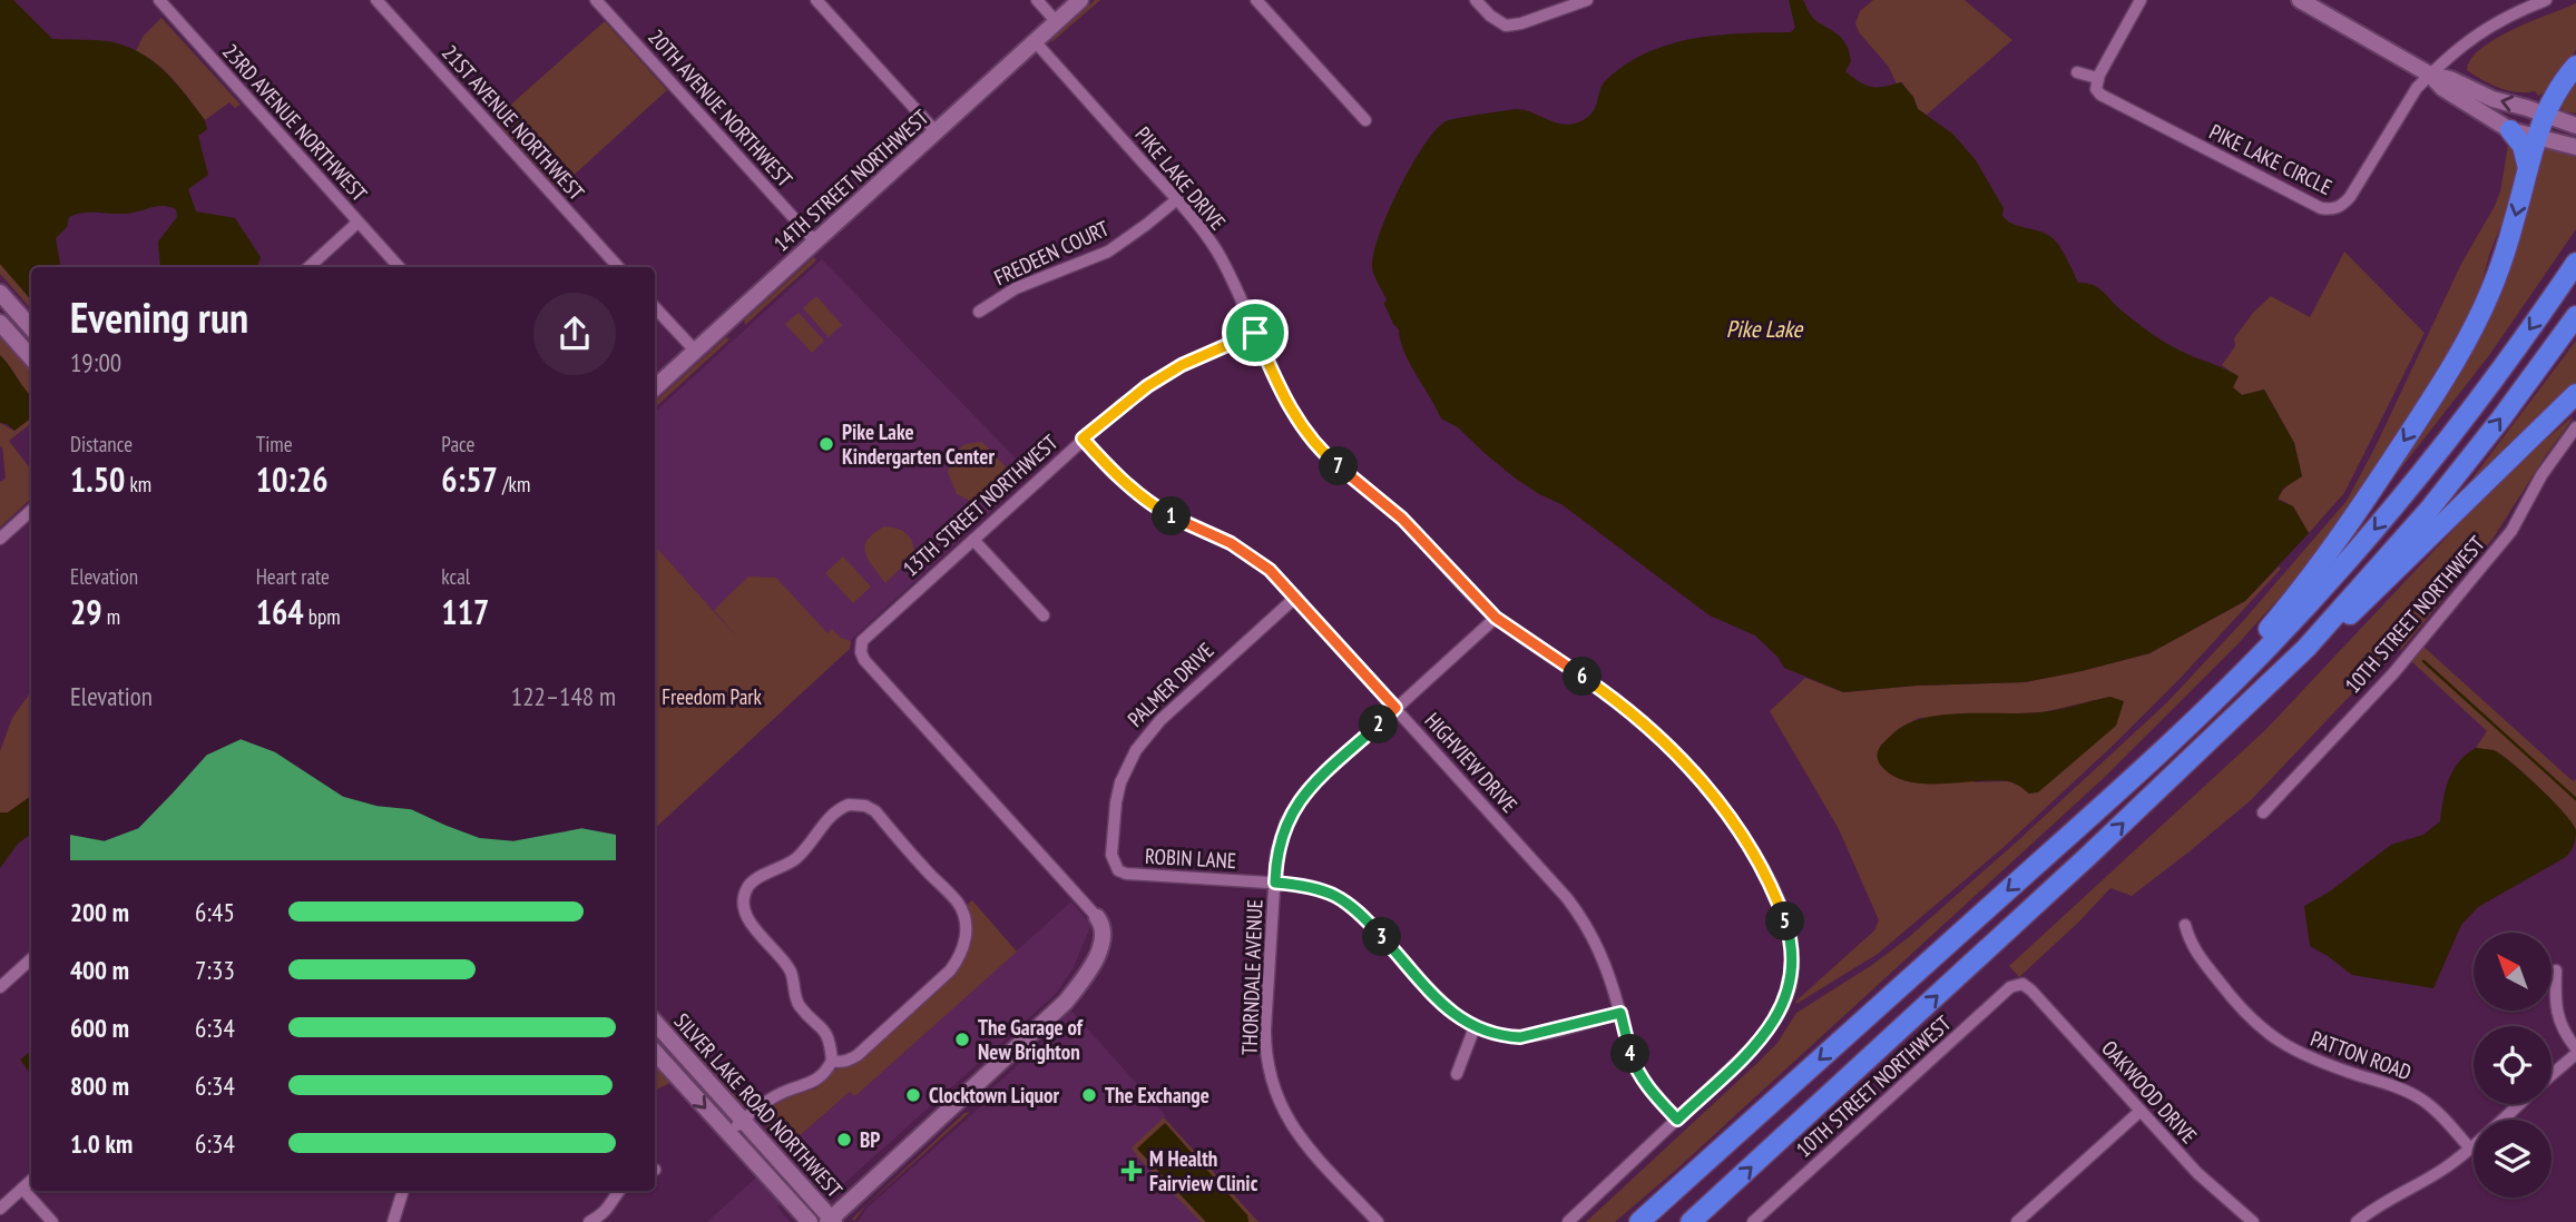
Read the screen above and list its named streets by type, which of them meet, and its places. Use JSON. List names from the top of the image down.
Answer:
{
  "streets": {
    "street": [
      "20TH AVENUE NORTHWEST",
      "23RD AVENUE NORTHWEST",
      "21ST AVENUE NORTHWEST",
      "PIKE LAKE CIRCLE",
      "PIKE LAKE DRIVE",
      "14TH STREET NORTHWEST",
      "FREDEEN COURT",
      "13TH STREET NORTHWEST",
      "10TH STREET NORTHWEST",
      "PALMER DRIVE",
      "HIGHVIEW DRIVE",
      "ROBIN LANE",
      "THORNDALE AVENUE",
      "PATTON ROAD",
      "OAKWOOD DRIVE",
      "SILVER LAKE ROAD NORTHWEST"
    ]
  },
  "crossings": [
    ["20TH AVENUE NORTHWEST", "14TH STREET NORTHWEST"],
    ["PIKE LAKE DRIVE", "14TH STREET NORTHWEST"],
    ["PIKE LAKE DRIVE", "FREDEEN COURT"],
    ["PIKE LAKE DRIVE", "13TH STREET NORTHWEST"],
    ["PIKE LAKE DRIVE", "HIGHVIEW DRIVE"],
    ["PIKE LAKE DRIVE", "THORNDALE AVENUE"],
    ["13TH STREET NORTHWEST", "HIGHVIEW DRIVE"],
    ["10TH STREET NORTHWEST", "OAKWOOD DRIVE"],
    ["PALMER DRIVE", "HIGHVIEW DRIVE"],
    ["PALMER DRIVE", "ROBIN LANE"],
    ["HIGHVIEW DRIVE", "ROBIN LANE"],
    ["HIGHVIEW DRIVE", "THORNDALE AVENUE"],
    ["ROBIN LANE", "THORNDALE AVENUE"]
  ],
  "water": ["Pike Lake"],
  "parks": ["Freedom Park"],
  "places": {
    "other": [
      "Pike Lake Kindergarten Center",
      "The Garage of New Brighton",
      "Clocktown Liquor",
      "The Exchange",
      "BP"
    ],
    "health": ["M Health Fairview Clinic"]
  },
  "north": "top left",
  "page": {
    "heading": ["Evening run", "19:00"],
    "stats": [
      ["Distance", "1.50 km"],
      ["Time", "10:26"],
      ["Pace", "6:57 /km"],
      ["Elevation", "29 m"],
      ["Heart rate", "164 bpm"],
      ["kcal", "117"]
    ],
    "pins": [
      "7",
      "1",
      "6",
      "2",
      "5",
      "3",
      "4"
    ],
    "chart": ["Elevation", "122–148 m"],
    "list": [
      {
        "name": "200 m",
        "note": "6:45"
      },
      {
        "name": "400 m",
        "note": "7:33"
      },
      {
        "name": "600 m",
        "note": "6:34"
      },
      {
        "name": "800 m",
        "note": "6:34"
      },
      {
        "name": "1.0 km",
        "note": "6:34"
      }
    ]
  }
}
